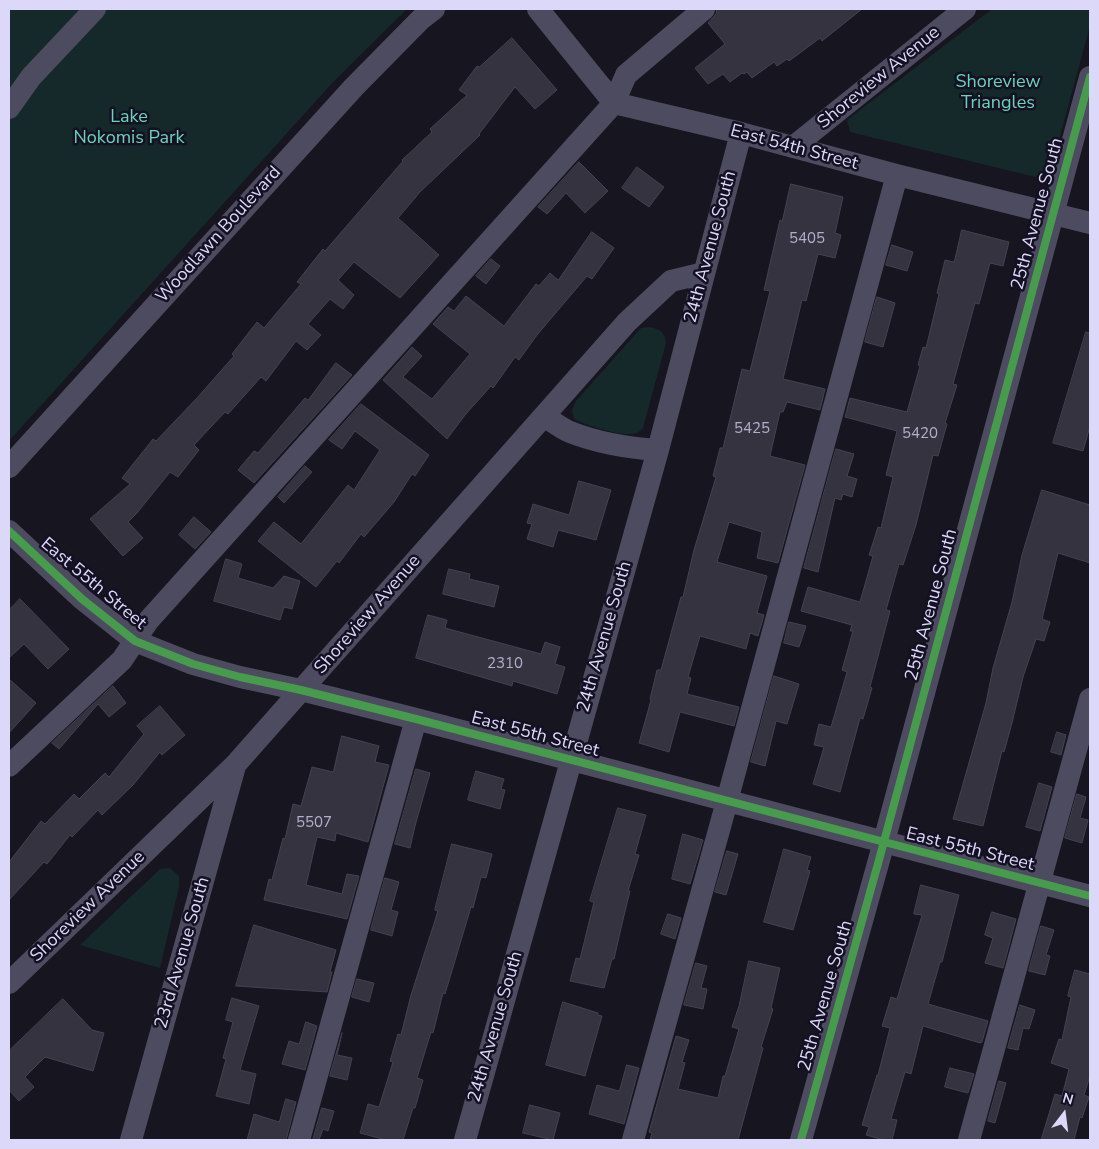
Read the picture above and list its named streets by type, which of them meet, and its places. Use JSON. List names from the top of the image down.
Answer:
{
  "streets": {
    "street": [
      "Shoreview Avenue",
      "East 54th Street",
      "25th Avenue South",
      "Woodlawn Boulevard",
      "24th Avenue South",
      "East 55th Street",
      "23rd Avenue South"
    ]
  },
  "crossings": [
    ["Shoreview Avenue", "East 54th Street"],
    ["Shoreview Avenue", "24th Avenue South"],
    ["Shoreview Avenue", "East 55th Street"],
    ["Shoreview Avenue", "23rd Avenue South"],
    ["East 54th Street", "25th Avenue South"],
    ["East 54th Street", "24th Avenue South"],
    ["25th Avenue South", "East 55th Street"],
    ["24th Avenue South", "East 55th Street"]
  ],
  "parks": ["Shoreview Triangles", "Lake Nokomis Park"],
  "house_numbers": [
    "5405",
    "5425",
    "5420",
    "2310",
    "5507"
  ],
  "north": "top"
}
